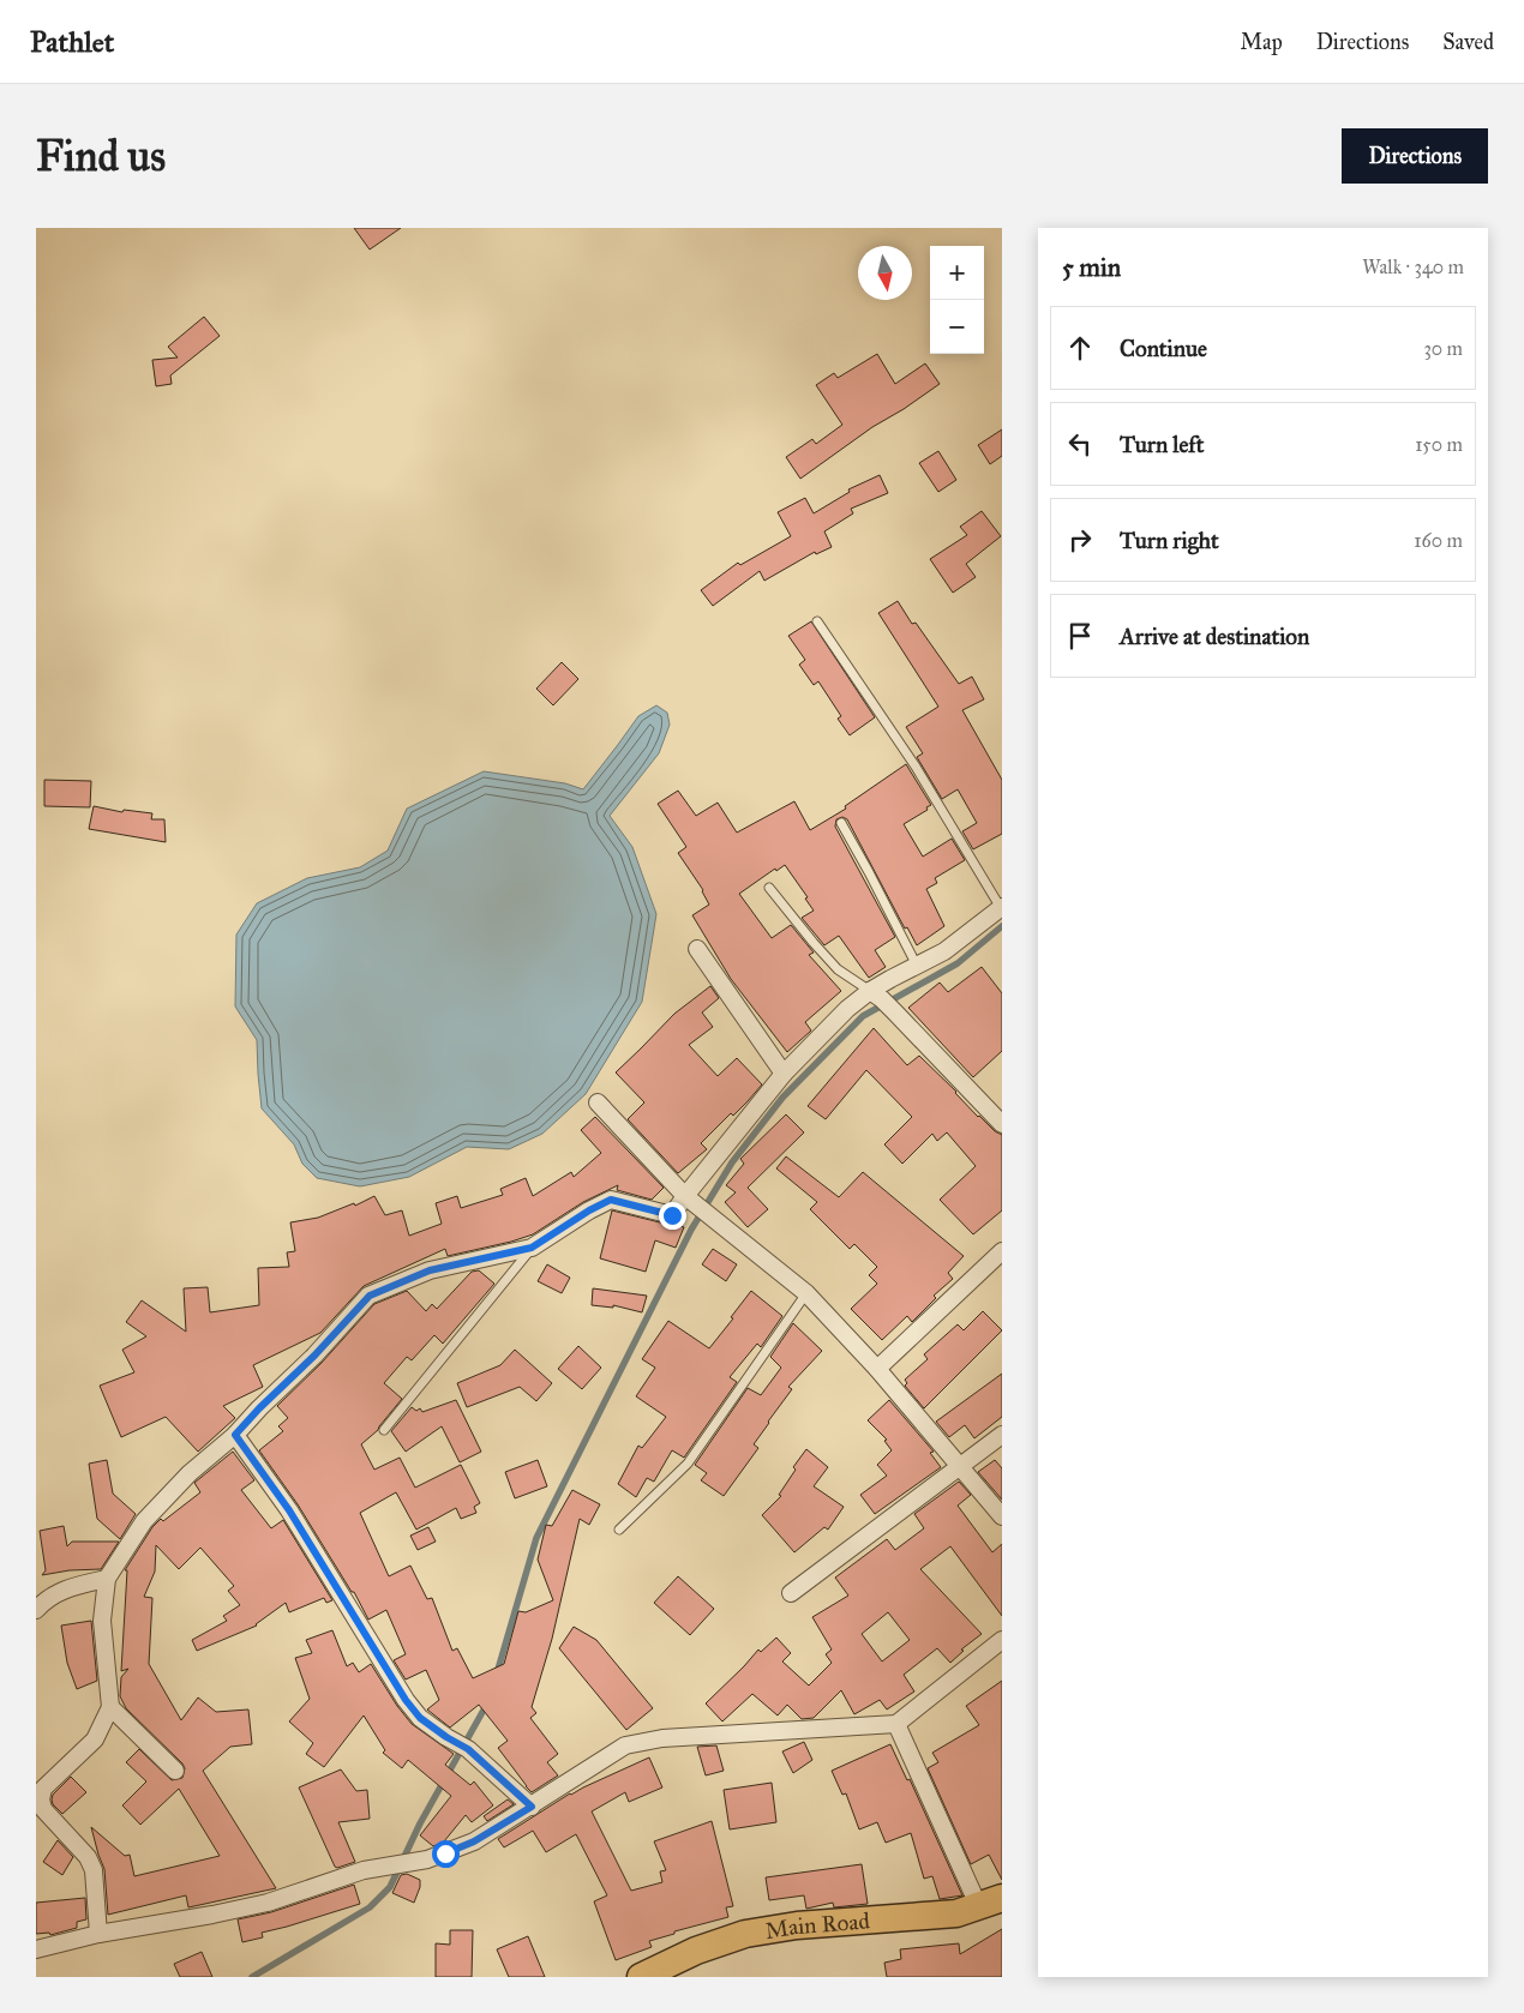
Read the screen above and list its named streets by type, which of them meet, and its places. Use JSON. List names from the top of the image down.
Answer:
{
  "streets": {
    "main road": ["Main Road"]
  },
  "north": "bottom",
  "page": {
    "header": "Pathlet",
    "nav": ["Map", "Directions", "Saved"],
    "buttons": "Directions",
    "title": "Find us",
    "heading": ["5 min", "Walk · 340 m"],
    "map_buttons": ["+", "−"],
    "list": [
      ["Continue", "30 m"],
      ["Turn left", "150 m"],
      ["Turn right", "160 m"],
      "Arrive at destination"
    ]
  }
}
